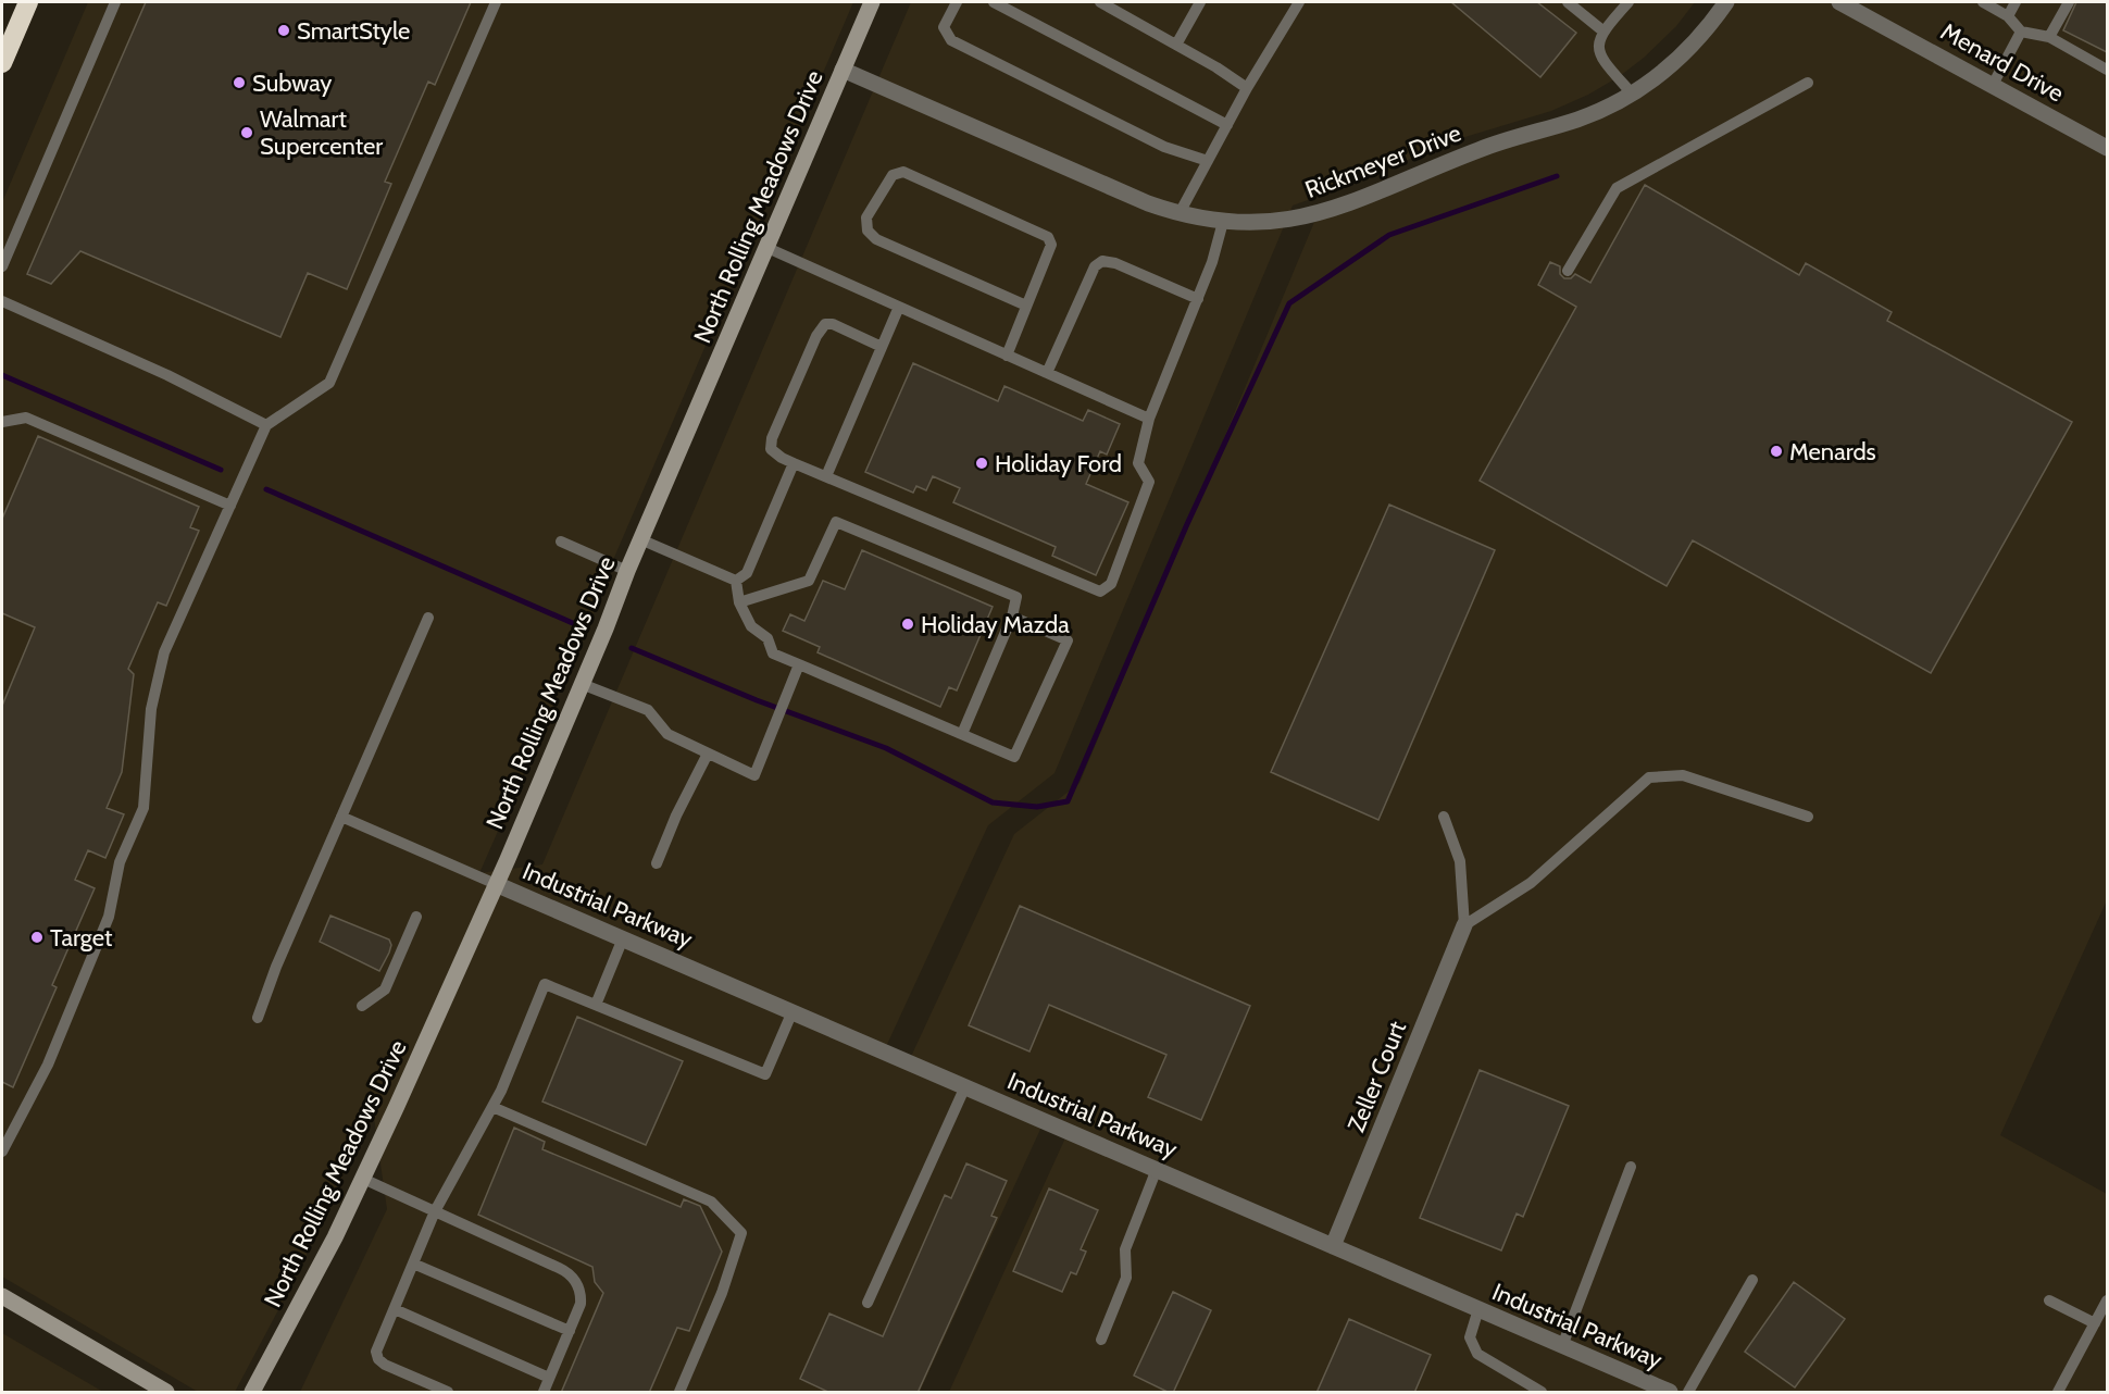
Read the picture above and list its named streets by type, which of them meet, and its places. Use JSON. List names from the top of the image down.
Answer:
{
  "streets": {
    "main road": ["North Rolling Meadows Drive"],
    "street": [
      "Menard Drive",
      "Rickmeyer Drive",
      "Industrial Parkway",
      "Zeller Court"
    ]
  },
  "crossings": [
    ["Rickmeyer Drive", "North Rolling Meadows Drive"],
    ["North Rolling Meadows Drive", "Industrial Parkway"],
    ["Industrial Parkway", "Zeller Court"]
  ],
  "places": [
    "SmartStyle",
    "Subway",
    "Walmart Supercenter",
    "Menards",
    "Holiday Ford",
    "Holiday Mazda",
    "Target"
  ]
}
